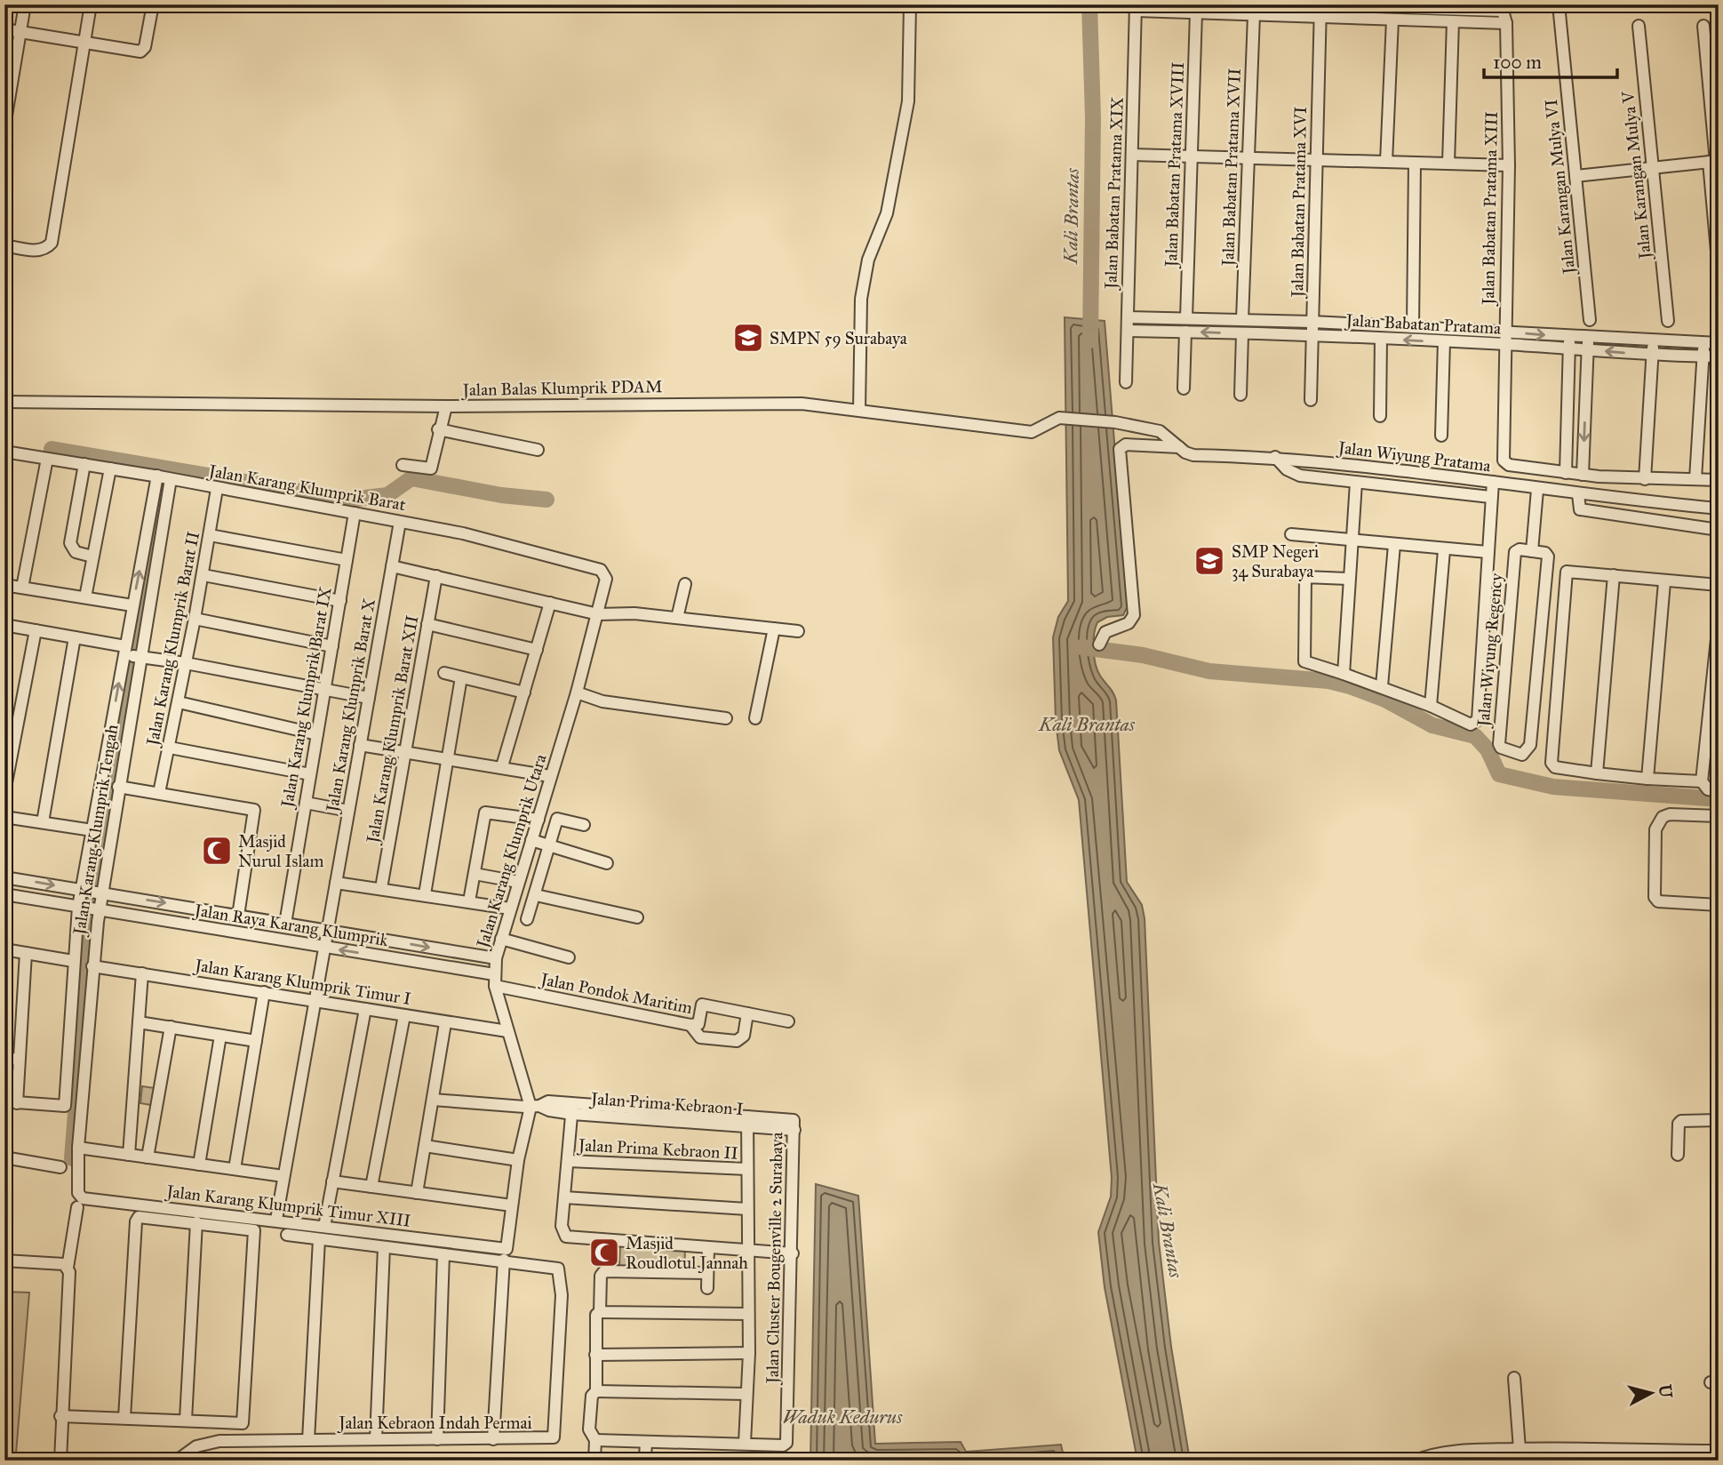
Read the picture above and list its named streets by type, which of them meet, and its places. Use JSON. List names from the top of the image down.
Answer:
{
  "streets": {
    "street": [
      "Jalan Babatan Pratama XVIII",
      "Jalan Babatan Pratama XVII",
      "Jalan Karangan Mulya V",
      "Jalan Karangan Mulya VI",
      "Jalan Babatan Pratama XIX",
      "Jalan Babatan Pratama XVI",
      "Jalan Babatan Pratama XIII",
      "Jalan Babatan Pratama",
      "Jalan Balas Klumprik PDAM",
      "Jalan Wiyung Pratama",
      "Jalan Karang Klumprik Barat",
      "Jalan Karang Klumprik Barat II",
      "Jalan Wiyung Regency",
      "Jalan Karang Klumprik Barat IX",
      "Jalan Karang Klumprik Barat X",
      "Jalan Karang Klumprik Barat XII",
      "Jalan Karang Klumprik Tengah",
      "Jalan Karang Klumprik Utara",
      "Jalan Raya Karang Klumprik",
      "Jalan Karang Klumprik Timur I",
      "Jalan Pondok Maritim",
      "Jalan Prima Kebraon I",
      "Jalan Prima Kebraon II",
      "Jalan Karang Klumprik Timur XIII",
      "Jalan Cluster Bougenville 2 Surabaya",
      "Jalan Kebraon Indah Permai"
    ]
  },
  "crossings": [
    ["Jalan Babatan Pratama XVIII", "Jalan Babatan Pratama"],
    ["Jalan Babatan Pratama XVII", "Jalan Babatan Pratama"],
    ["Jalan Babatan Pratama XIX", "Jalan Babatan Pratama"],
    ["Jalan Babatan Pratama XVI", "Jalan Babatan Pratama"],
    ["Jalan Babatan Pratama XIII", "Jalan Babatan Pratama"],
    ["Jalan Babatan Pratama XIII", "Jalan Wiyung Pratama"],
    ["Jalan Balas Klumprik PDAM", "Jalan Wiyung Pratama"],
    ["Jalan Karang Klumprik Barat", "Jalan Karang Klumprik Barat II"],
    ["Jalan Karang Klumprik Barat", "Jalan Karang Klumprik Barat IX"],
    ["Jalan Karang Klumprik Barat", "Jalan Karang Klumprik Barat X"],
    ["Jalan Karang Klumprik Barat", "Jalan Karang Klumprik Tengah"],
    ["Jalan Karang Klumprik Barat", "Jalan Karang Klumprik Utara"],
    ["Jalan Karang Klumprik Barat IX", "Jalan Raya Karang Klumprik"],
    ["Jalan Karang Klumprik Barat X", "Jalan Raya Karang Klumprik"],
    ["Jalan Karang Klumprik Barat X", "Jalan Karang Klumprik Timur I"],
    ["Jalan Karang Klumprik Barat X", "Jalan Karang Klumprik Timur XIII"],
    ["Jalan Karang Klumprik Tengah", "Jalan Raya Karang Klumprik"],
    ["Jalan Karang Klumprik Tengah", "Jalan Karang Klumprik Timur I"],
    ["Jalan Karang Klumprik Tengah", "Jalan Karang Klumprik Timur XIII"],
    ["Jalan Karang Klumprik Utara", "Jalan Raya Karang Klumprik"],
    ["Jalan Karang Klumprik Utara", "Jalan Karang Klumprik Timur I"],
    ["Jalan Karang Klumprik Utara", "Jalan Pondok Maritim"],
    ["Jalan Karang Klumprik Utara", "Jalan Prima Kebraon I"],
    ["Jalan Karang Klumprik Utara", "Jalan Karang Klumprik Timur XIII"],
    ["Jalan Karang Klumprik Utara", "Jalan Kebraon Indah Permai"],
    ["Jalan Raya Karang Klumprik", "Jalan Pondok Maritim"],
    ["Jalan Prima Kebraon I", "Jalan Cluster Bougenville 2 Surabaya"],
    ["Jalan Karang Klumprik Timur XIII", "Jalan Kebraon Indah Permai"]
  ],
  "water": ["Kali Brantas", "Waduk Kedurus"],
  "places": {
    "school or university": ["SMPN 59 Surabaya", "SMP Negeri 34 Surabaya"],
    "mosque": ["Masjid Nurul Islam", "Masjid Roudlotul Jannah"]
  },
  "scale_bar": "100 m",
  "north": "right"
}
